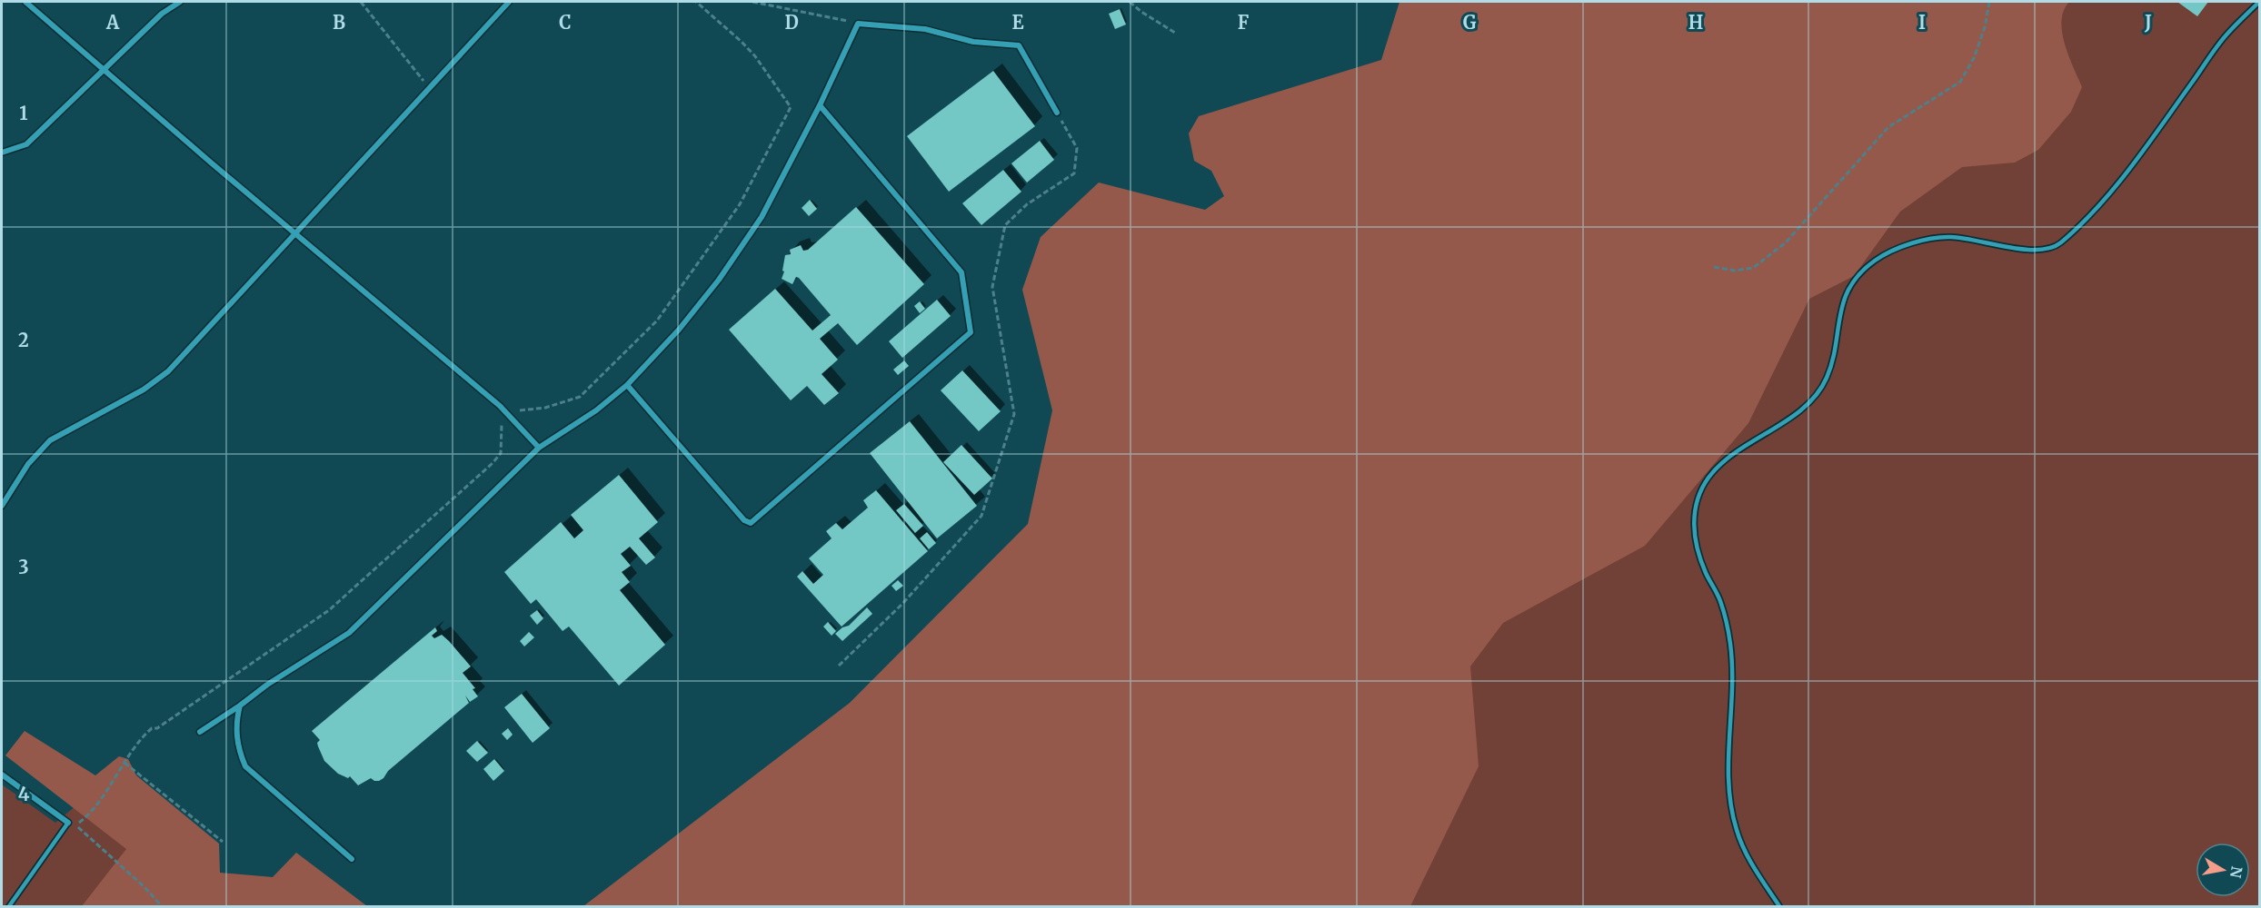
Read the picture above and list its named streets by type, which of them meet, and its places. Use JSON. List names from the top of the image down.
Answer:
{
  "north": "right",
  "grid": {
    "columns": [
      "A",
      "B",
      "C",
      "D",
      "E",
      "F",
      "G",
      "H",
      "I",
      "J"
    ],
    "rows": [
      "1",
      "2",
      "3",
      "4"
    ]
  }
}
